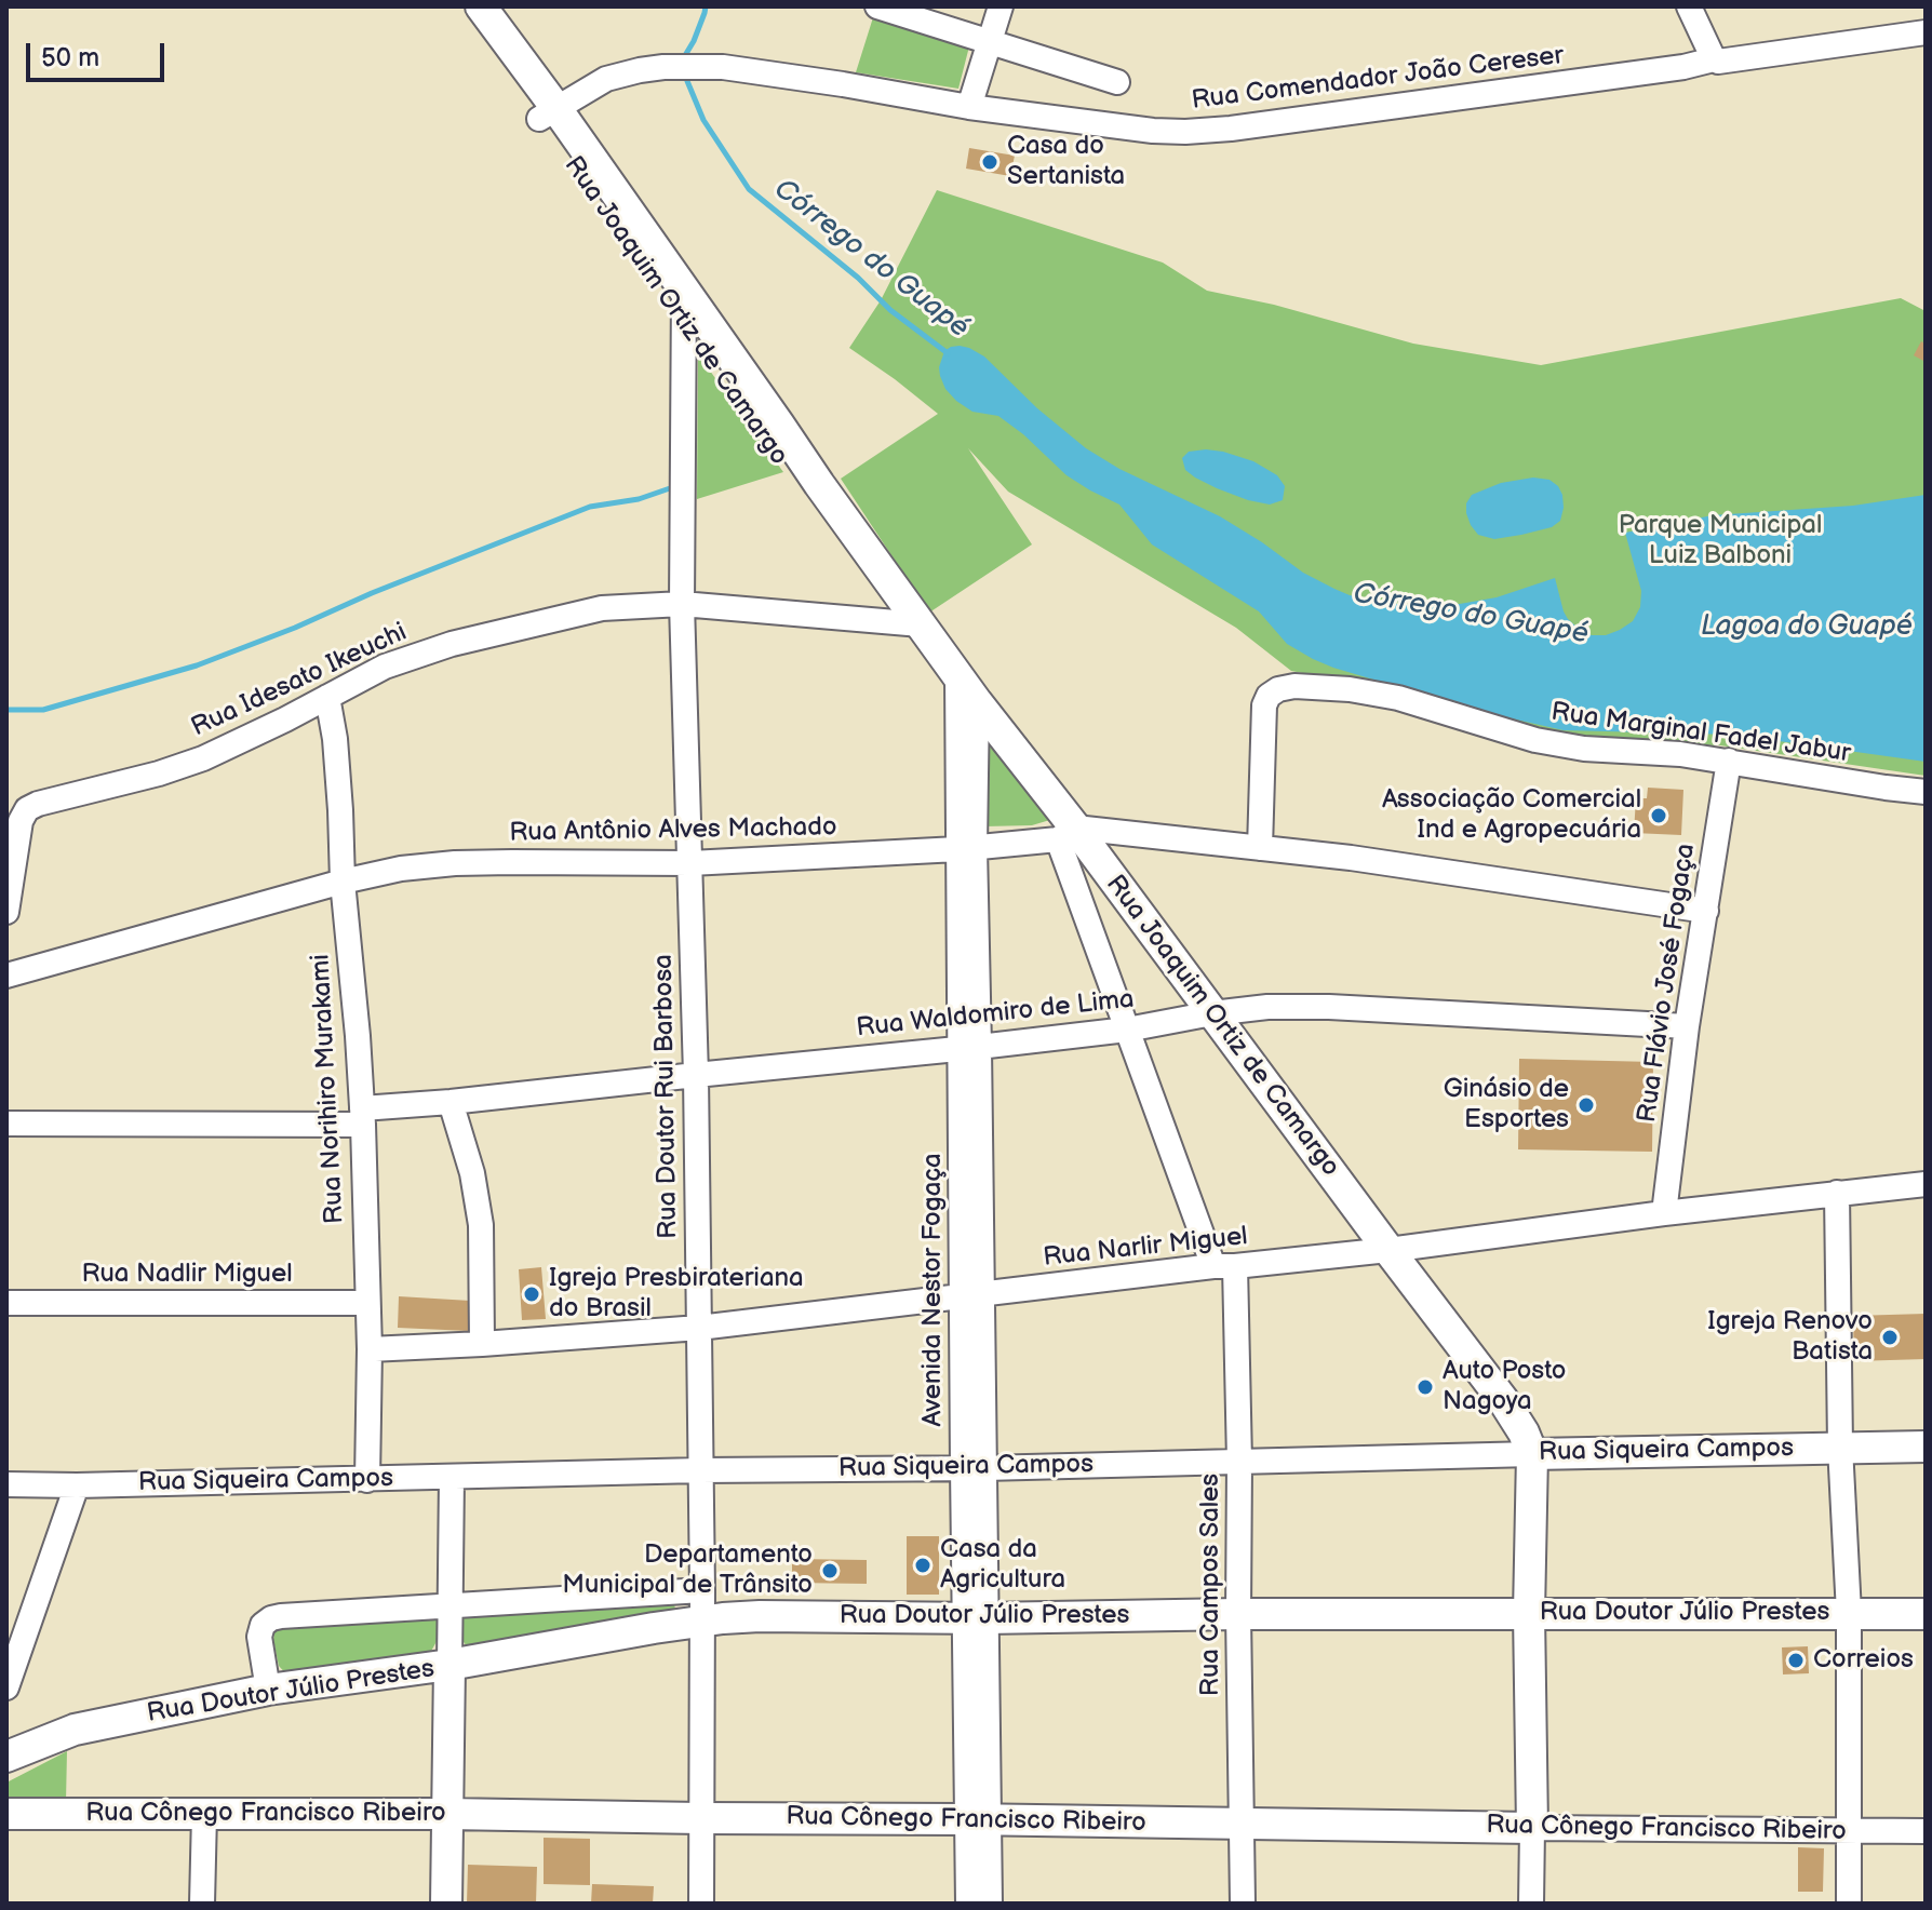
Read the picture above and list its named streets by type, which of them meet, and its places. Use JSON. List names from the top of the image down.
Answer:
{
  "streets": {
    "main road": [
      "Rua Joaquim Ortiz de Camargo",
      "Rua Siqueira Campos",
      "Rua Doutor Júlio Prestes",
      "Rua Cônego Francisco Ribeiro"
    ],
    "street": [
      "Rua Comendador João Cereser",
      "Rua Idesato Ikeuchi",
      "Rua Marginal Fadel Jabur",
      "Rua Antônio Alves Machado",
      "Rua Flávio José Fogaça",
      "Rua Waldomiro de Lima",
      "Rua Norihiro Murakami",
      "Rua Doutor Rui Barbosa",
      "Rua Narlir Miguel",
      "Rua Nadlir Miguel",
      "Avenida Nestor Fogaça",
      "Rua Campos Sales"
    ]
  },
  "crossings": [
    ["Rua Comendador João Cereser", "Rua Joaquim Ortiz de Camargo"],
    ["Rua Joaquim Ortiz de Camargo", "Rua Idesato Ikeuchi"],
    ["Rua Joaquim Ortiz de Camargo", "Rua Antônio Alves Machado"],
    ["Rua Joaquim Ortiz de Camargo", "Rua Waldomiro de Lima"],
    ["Rua Joaquim Ortiz de Camargo", "Rua Doutor Rui Barbosa"],
    ["Rua Joaquim Ortiz de Camargo", "Rua Narlir Miguel"],
    ["Rua Joaquim Ortiz de Camargo", "Avenida Nestor Fogaça"],
    ["Rua Joaquim Ortiz de Camargo", "Rua Siqueira Campos"],
    ["Rua Joaquim Ortiz de Camargo", "Rua Campos Sales"],
    ["Rua Idesato Ikeuchi", "Rua Norihiro Murakami"],
    ["Rua Idesato Ikeuchi", "Rua Doutor Rui Barbosa"],
    ["Rua Marginal Fadel Jabur", "Rua Antônio Alves Machado"],
    ["Rua Marginal Fadel Jabur", "Rua Flávio José Fogaça"],
    ["Rua Antônio Alves Machado", "Rua Flávio José Fogaça"],
    ["Rua Antônio Alves Machado", "Rua Norihiro Murakami"],
    ["Rua Antônio Alves Machado", "Rua Doutor Rui Barbosa"],
    ["Rua Antônio Alves Machado", "Avenida Nestor Fogaça"],
    ["Rua Antônio Alves Machado", "Rua Campos Sales"],
    ["Rua Flávio José Fogaça", "Rua Waldomiro de Lima"],
    ["Rua Flávio José Fogaça", "Rua Narlir Miguel"],
    ["Rua Waldomiro de Lima", "Rua Norihiro Murakami"],
    ["Rua Waldomiro de Lima", "Rua Doutor Rui Barbosa"],
    ["Rua Waldomiro de Lima", "Avenida Nestor Fogaça"],
    ["Rua Waldomiro de Lima", "Rua Campos Sales"],
    ["Rua Norihiro Murakami", "Rua Narlir Miguel"],
    ["Rua Norihiro Murakami", "Rua Nadlir Miguel"],
    ["Rua Norihiro Murakami", "Rua Siqueira Campos"],
    ["Rua Doutor Rui Barbosa", "Rua Narlir Miguel"],
    ["Rua Doutor Rui Barbosa", "Rua Siqueira Campos"],
    ["Rua Doutor Rui Barbosa", "Rua Doutor Júlio Prestes"],
    ["Rua Doutor Rui Barbosa", "Rua Cônego Francisco Ribeiro"],
    ["Rua Narlir Miguel", "Avenida Nestor Fogaça"],
    ["Rua Narlir Miguel", "Rua Campos Sales"],
    ["Avenida Nestor Fogaça", "Rua Siqueira Campos"],
    ["Avenida Nestor Fogaça", "Rua Doutor Júlio Prestes"],
    ["Avenida Nestor Fogaça", "Rua Cônego Francisco Ribeiro"],
    ["Rua Siqueira Campos", "Rua Campos Sales"],
    ["Rua Campos Sales", "Rua Doutor Júlio Prestes"],
    ["Rua Campos Sales", "Rua Cônego Francisco Ribeiro"]
  ],
  "water": ["Córrego do Guapé", "Lagoa do Guapé"],
  "parks": ["Parque Municipal Luiz Balboni"],
  "places": [
    "Casa do Sertanista",
    "Associação Comercial Ind e Agropecuária",
    "Ginásio de Esportes",
    "Igreja Presbirateriana do Brasil",
    "Igreja Renovo Batista",
    "Auto Posto Nagoya",
    "Casa da Agricultura",
    "Departamento Municipal de Trânsito",
    "Correios"
  ],
  "scale_bar": "50 m"
}
